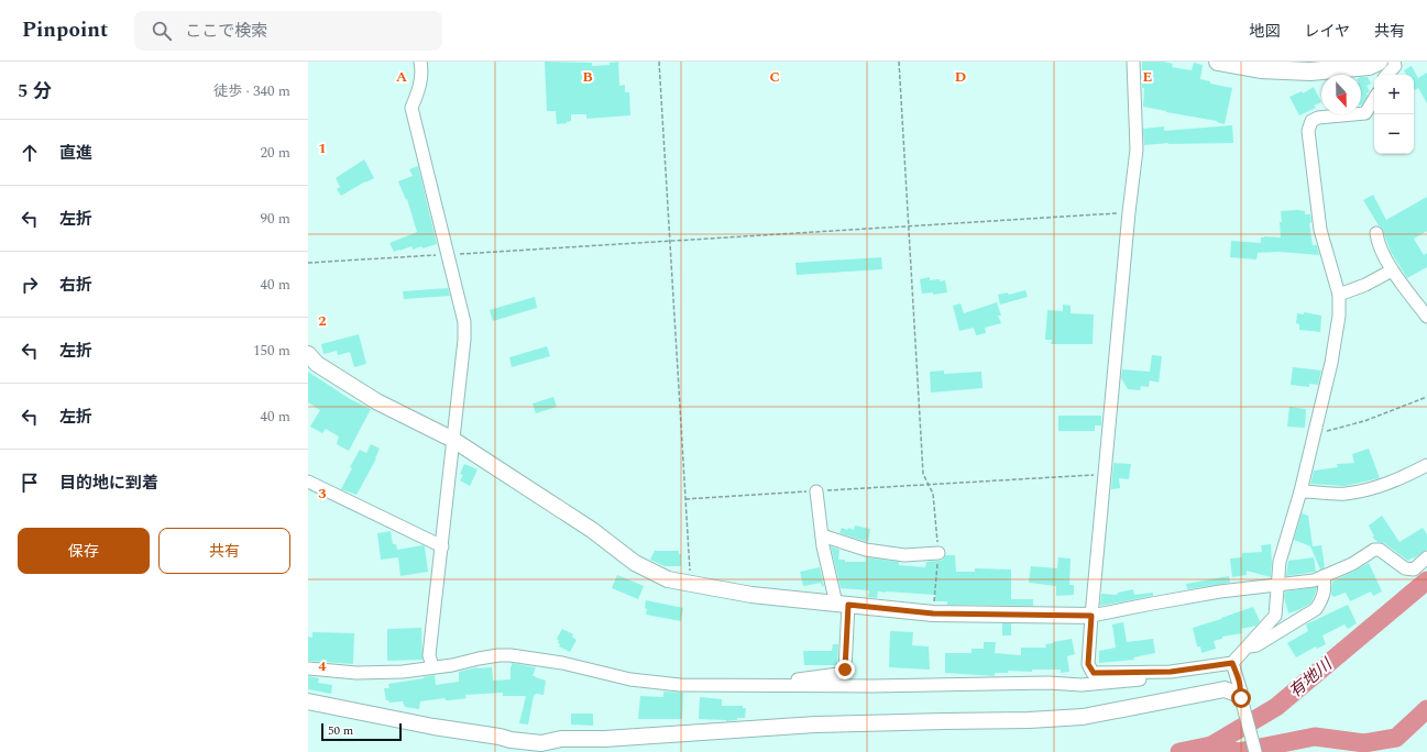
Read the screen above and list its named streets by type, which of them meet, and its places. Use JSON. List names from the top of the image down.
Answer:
{
  "water": ["有地川"],
  "scale_bar": "50 m",
  "north": "bottom",
  "page": {
    "header": "Pinpoint",
    "search": "ここで検索",
    "nav": ["地図", "レイヤ", "共有"],
    "heading": ["5 分", "徒歩 · 340 m"],
    "map_buttons": ["+", "−"],
    "list": [
      ["直進", "20 m"],
      ["左折", "90 m"],
      ["右折", "40 m"],
      ["左折", "150 m"],
      ["左折", "40 m"],
      "目的地に到着"
    ],
    "buttons": ["保存", "共有"],
    "scale": "50 m"
  },
  "grid": {
    "columns": [
      "A",
      "B",
      "C",
      "D",
      "E"
    ],
    "rows": [
      "1",
      "2",
      "3",
      "4"
    ]
  }
}
